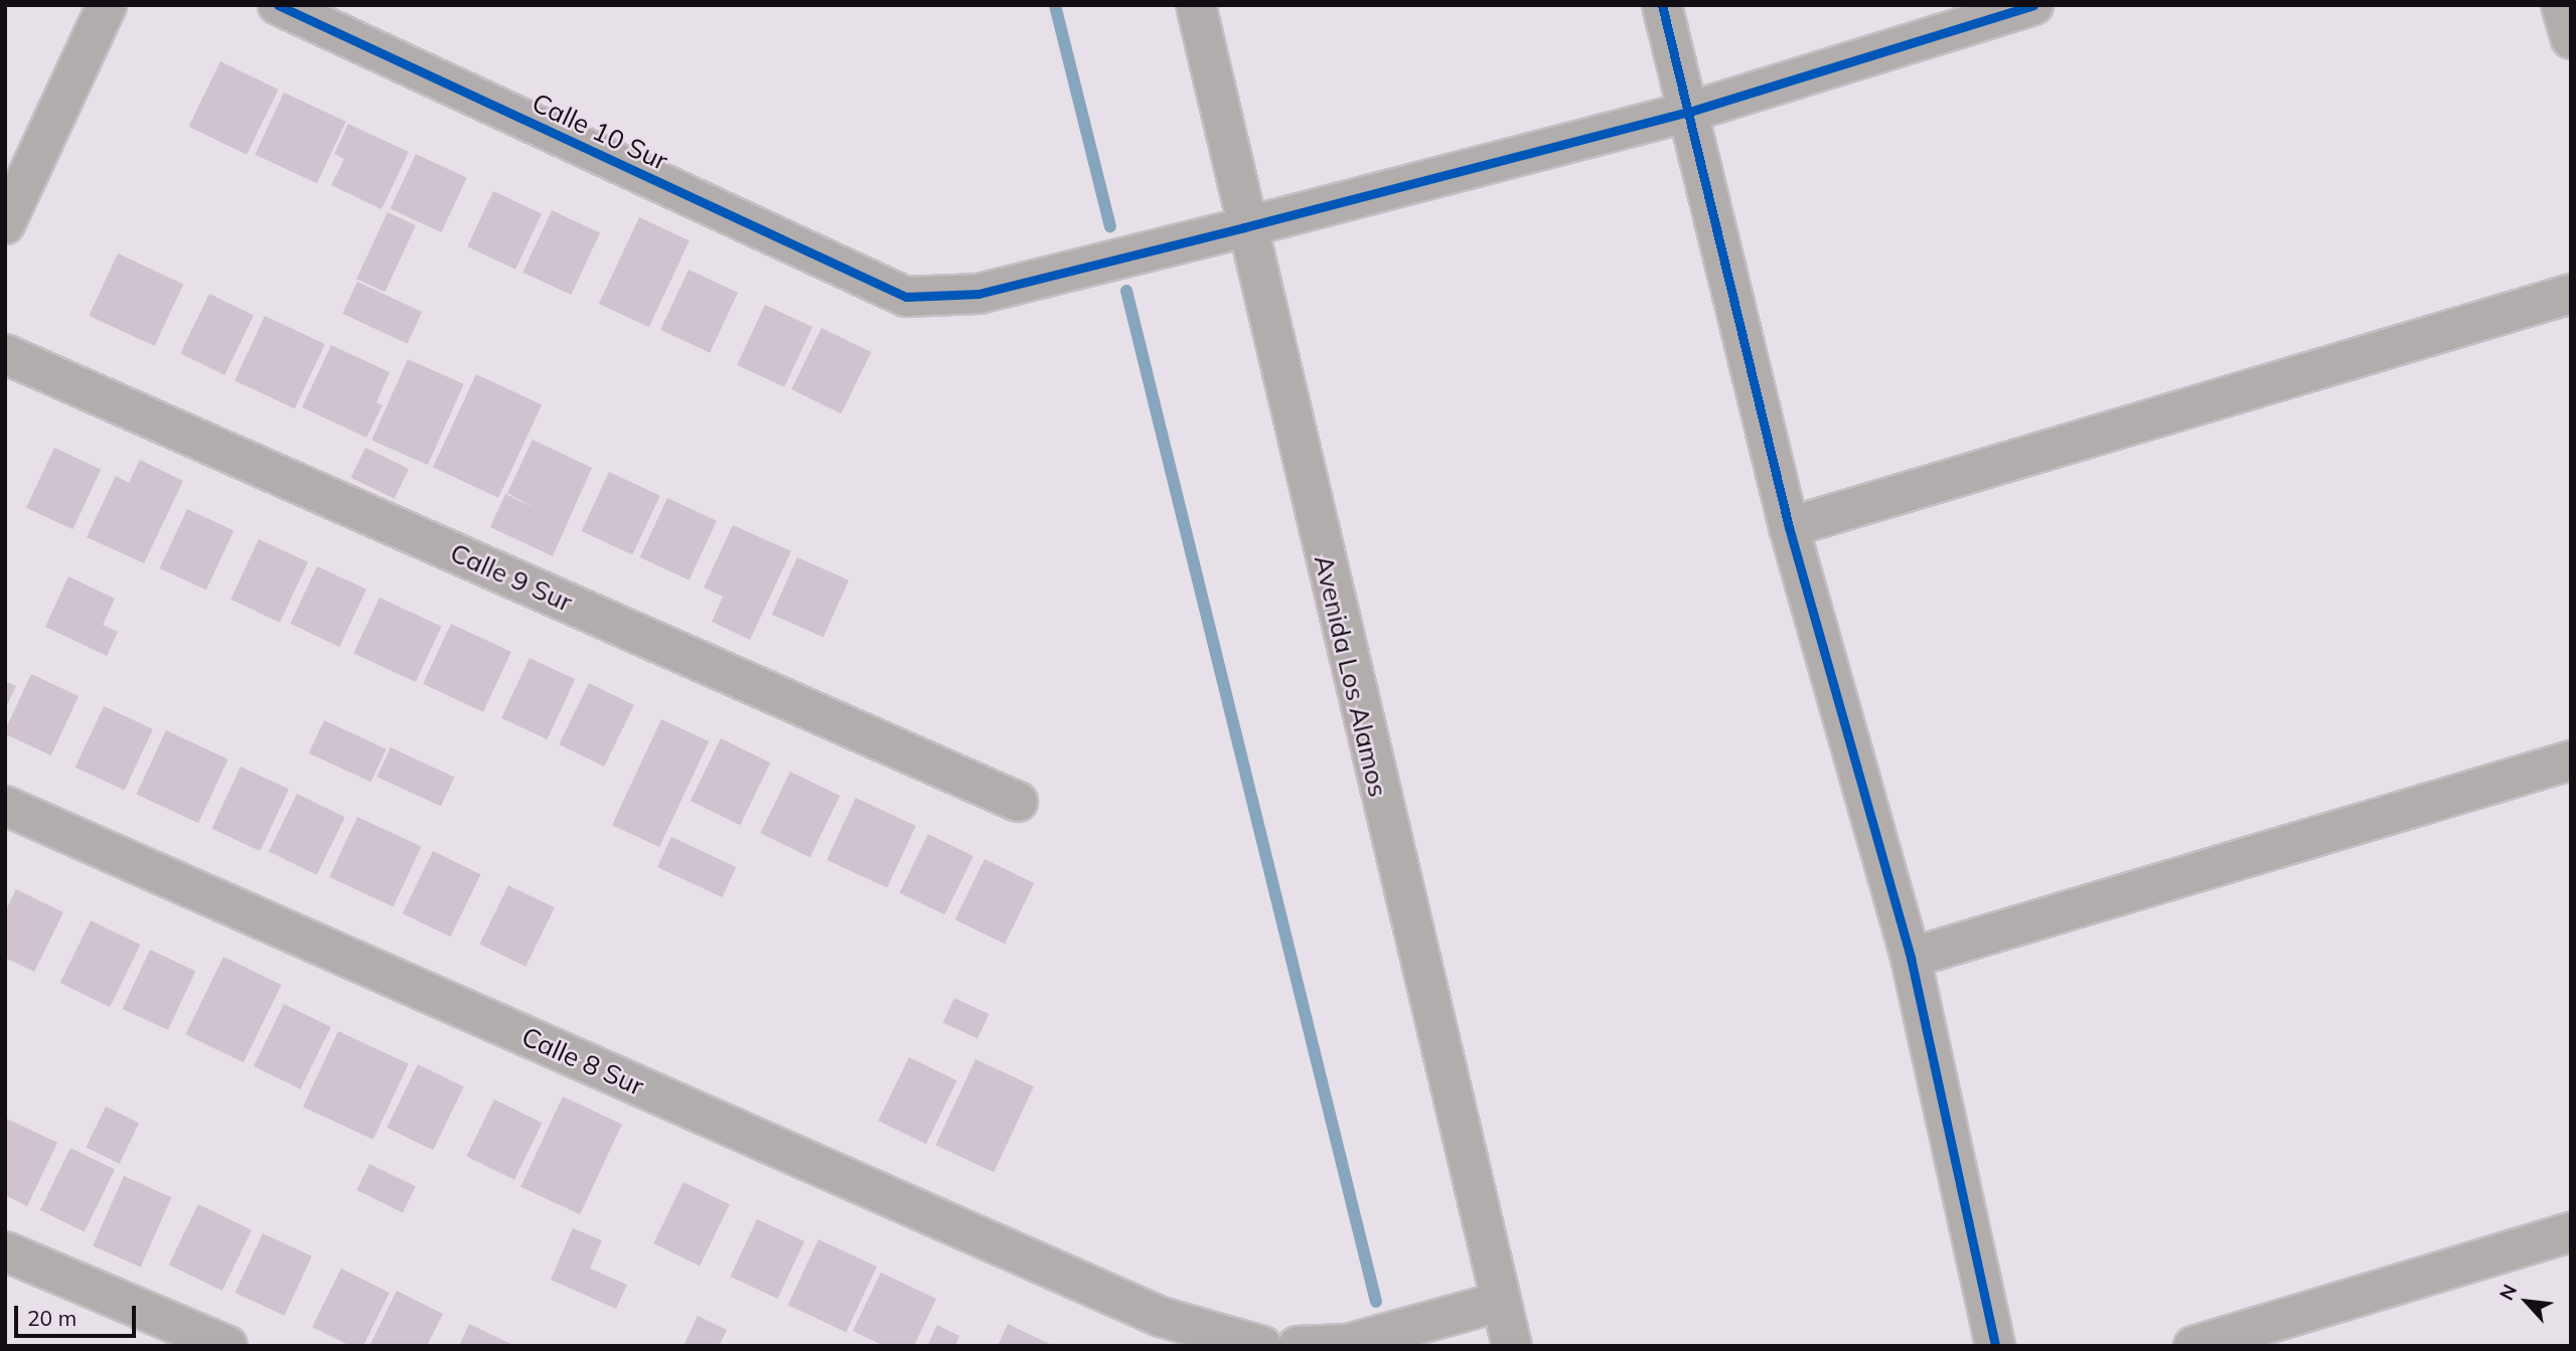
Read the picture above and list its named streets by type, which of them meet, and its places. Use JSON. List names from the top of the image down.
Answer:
{
  "streets": {
    "street": [
      "Calle 10 Sur",
      "Calle 9 Sur",
      "Avenida Los Alamos",
      "Calle 8 Sur"
    ]
  },
  "crossings": [
    ["Calle 10 Sur", "Avenida Los Alamos"]
  ],
  "scale_bar": "20 m",
  "north": "top left"
}
